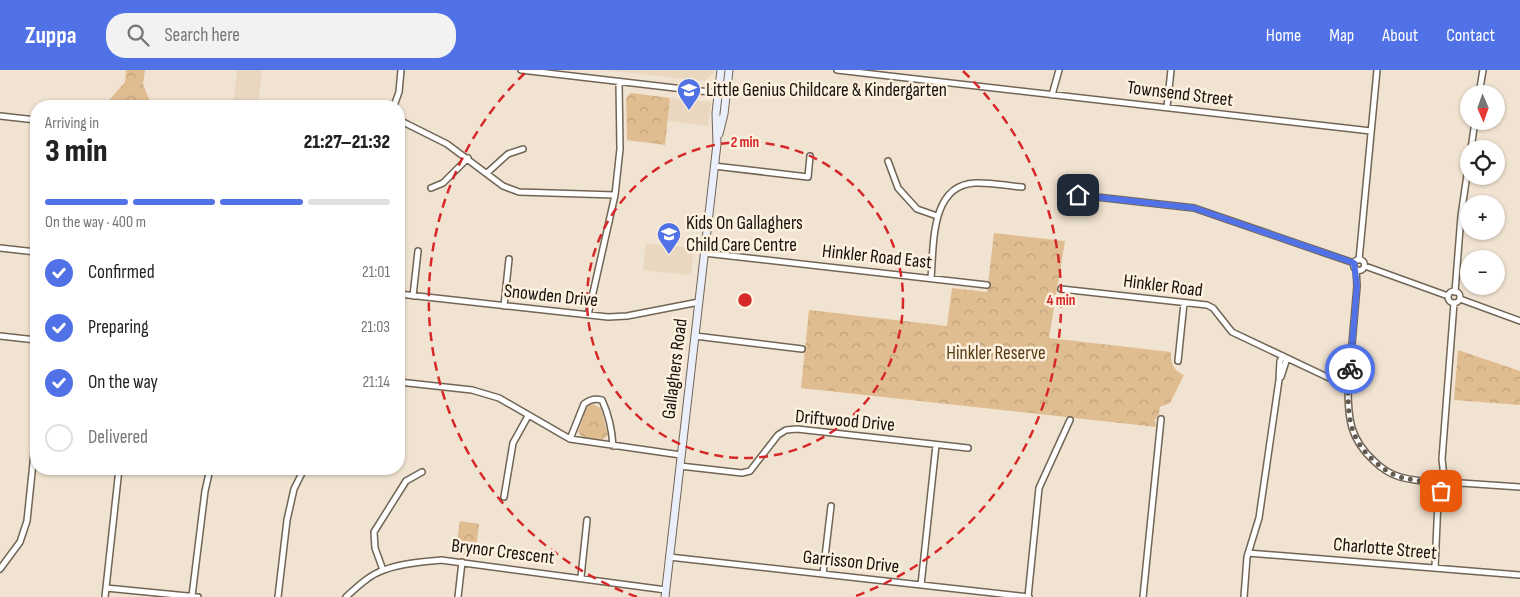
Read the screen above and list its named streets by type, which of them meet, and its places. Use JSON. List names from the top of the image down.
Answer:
{
  "streets": {
    "street": [
      "Townsend Street",
      "Hinkler Road East",
      "Hinkler Road",
      "Snowden Drive",
      "Gallaghers Road",
      "Driftwood Drive",
      "Charlotte Street",
      "Brynor Crescent",
      "Garrisson Drive"
    ]
  },
  "crossings": [
    ["Hinkler Road East", "Gallaghers Road"],
    ["Snowden Drive", "Gallaghers Road"],
    ["Gallaghers Road", "Driftwood Drive"],
    ["Gallaghers Road", "Brynor Crescent"],
    ["Gallaghers Road", "Garrisson Drive"]
  ],
  "parks": ["Hinkler Reserve"],
  "places": {
    "school or university": ["Little Genius Childcare & Kindergarten", "Kids On Gallaghers Child Care Centre"]
  },
  "north": "bottom",
  "page": {
    "header": "Zuppa",
    "search": "Search here",
    "nav": [
      "Home",
      "Map",
      "About",
      "Contact"
    ],
    "map_buttons": ["+", "−"],
    "heading": ["3 min", "Arriving in", "21:27–21:32"],
    "bar": "On the way · 400 m",
    "list": [
      ["Confirmed", "21:01"],
      ["Preparing", "21:03"],
      ["On the way", "21:14"],
      "Delivered"
    ]
  },
  "rings": ["2 min", "4 min"]
}
